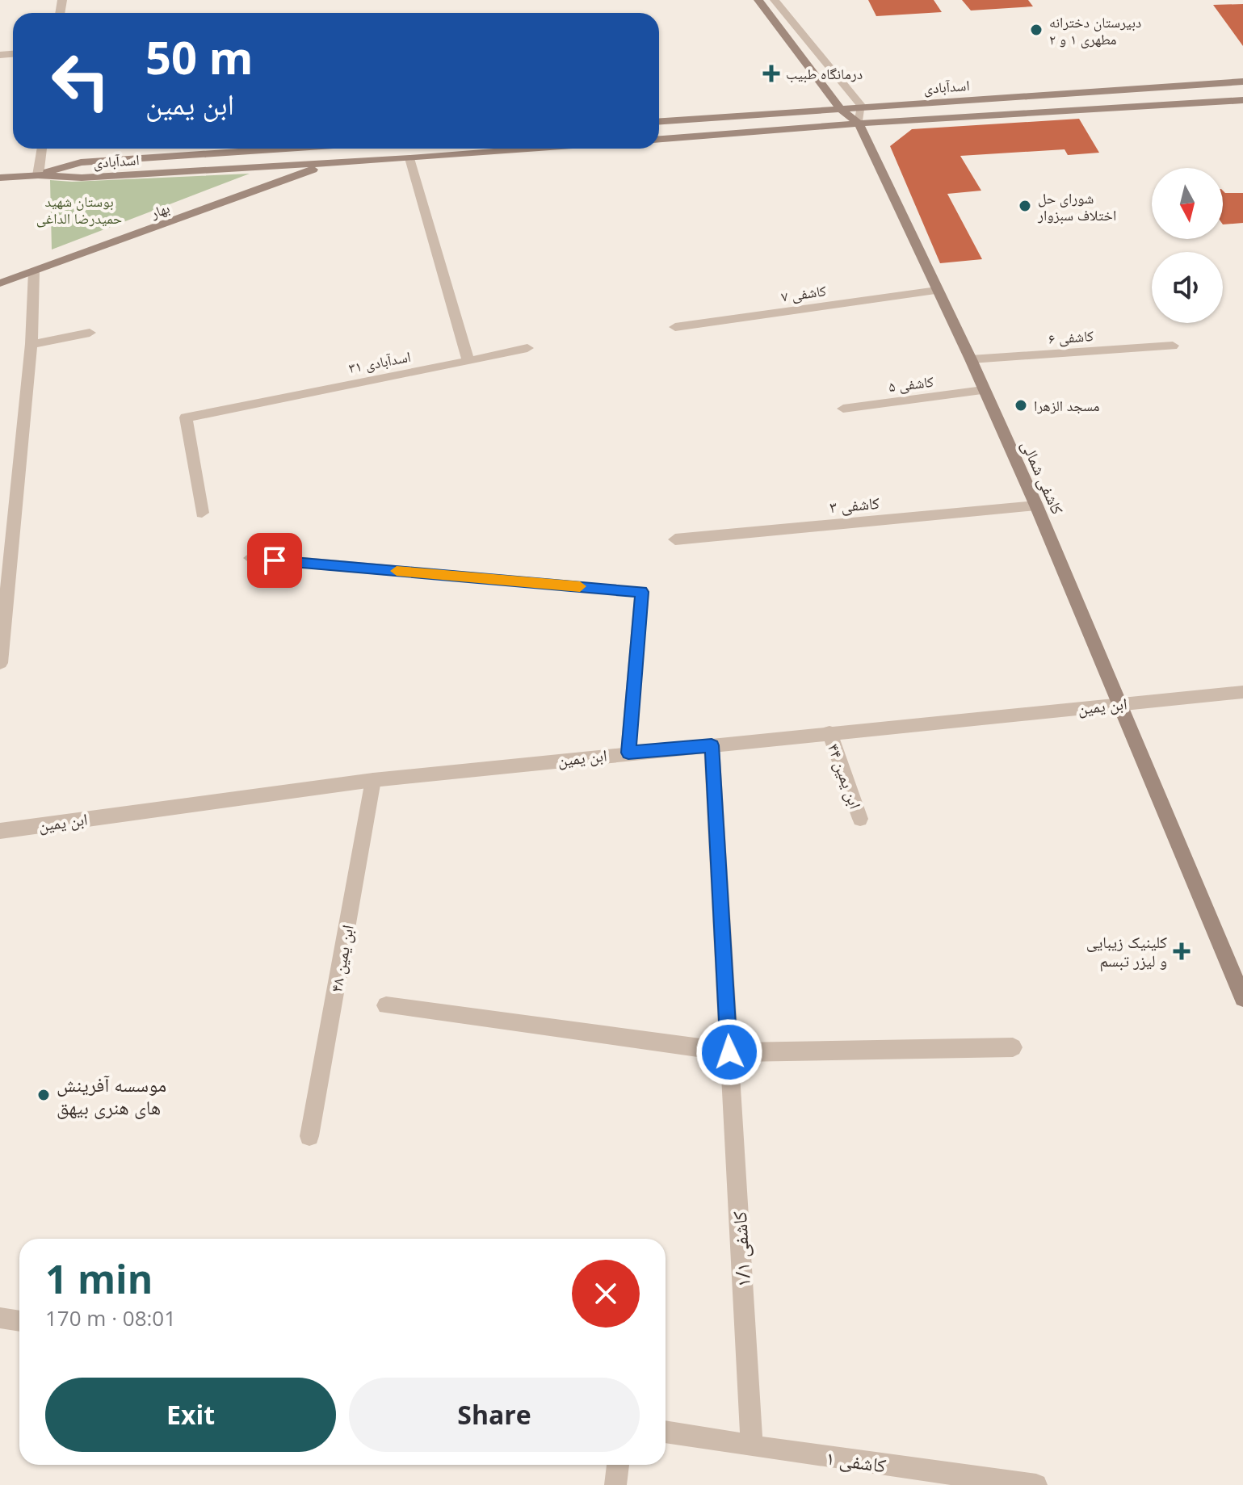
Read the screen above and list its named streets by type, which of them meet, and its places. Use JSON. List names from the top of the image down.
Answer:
{
  "streets": {
    "main road": ["اسدآبادی", "بهار", "کاشفی شمالی"],
    "street": [
      "کاشفی ۷",
      "کاشفی ۶",
      "اسدآبادی ۳۱",
      "کاشفی ۵",
      "کاشفی ۳",
      "ابن یمین",
      "ابن یمین ۴۴",
      "ابن یمین ۴۸",
      "کاشفی ۱/۱",
      "کاشفی ۱"
    ]
  },
  "crossings": [
    ["اسدآبادی", "بهار"],
    ["اسدآبادی", "کاشفی شمالی"],
    ["کاشفی ۷", "کاشفی شمالی"],
    ["کاشفی ۶", "کاشفی شمالی"],
    ["کاشفی ۵", "کاشفی شمالی"],
    ["کاشفی شمالی", "کاشفی ۳"],
    ["کاشفی شمالی", "ابن یمین"],
    ["ابن یمین", "ابن یمین ۴۴"],
    ["ابن یمین", "ابن یمین ۴۸"],
    ["ابن یمین", "کاشفی ۱/۱"],
    ["کاشفی ۱/۱", "کاشفی ۱"]
  ],
  "parks": ["بوستان شهید حمیدرضا الداغی"],
  "places": {
    "other": [
      "دبیرستان دخترانه مطهری ۱ و ۲",
      "شورای حل اختلاف سبزوار",
      "مسجد الزهرا",
      "موسسه آفرینش های هنری بیهق"
    ],
    "health": ["درمانگاه طبیب", "کلینیک زیبایی و لیزر تبسم"]
  },
  "north": "bottom",
  "page": {
    "turn": ["50 m", "ابن یمین"],
    "heading": ["1 min", "170 m · 08:01"],
    "buttons": ["Exit", "Share"]
  }
}
